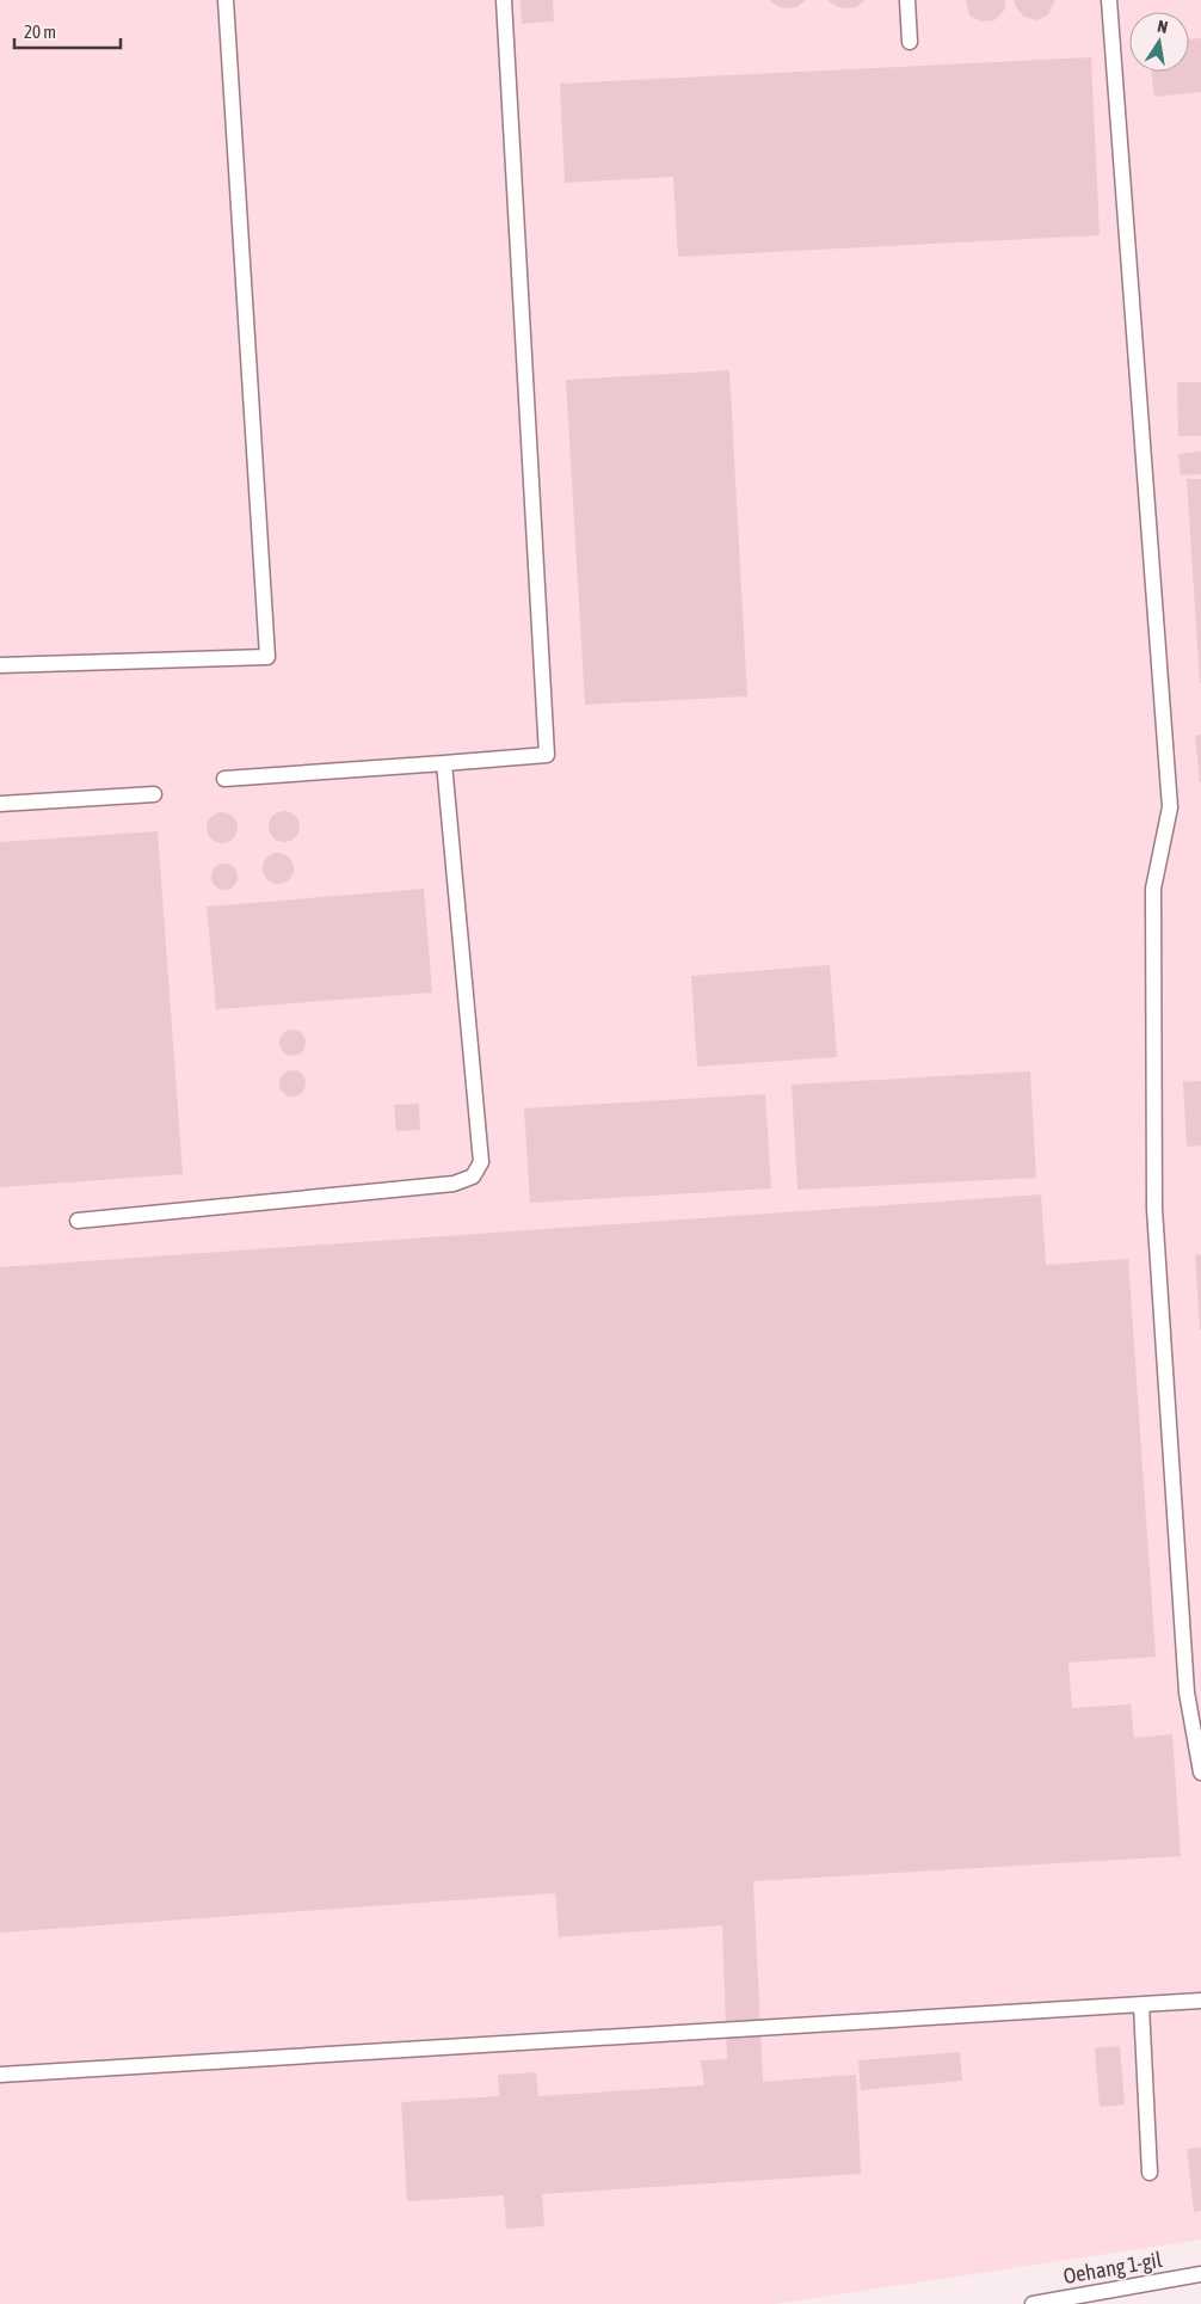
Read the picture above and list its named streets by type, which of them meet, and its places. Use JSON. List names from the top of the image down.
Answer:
{
  "streets": {
    "lane": ["Oehang 1-gil"]
  },
  "scale_bar": "20 m",
  "north": "top"
}
